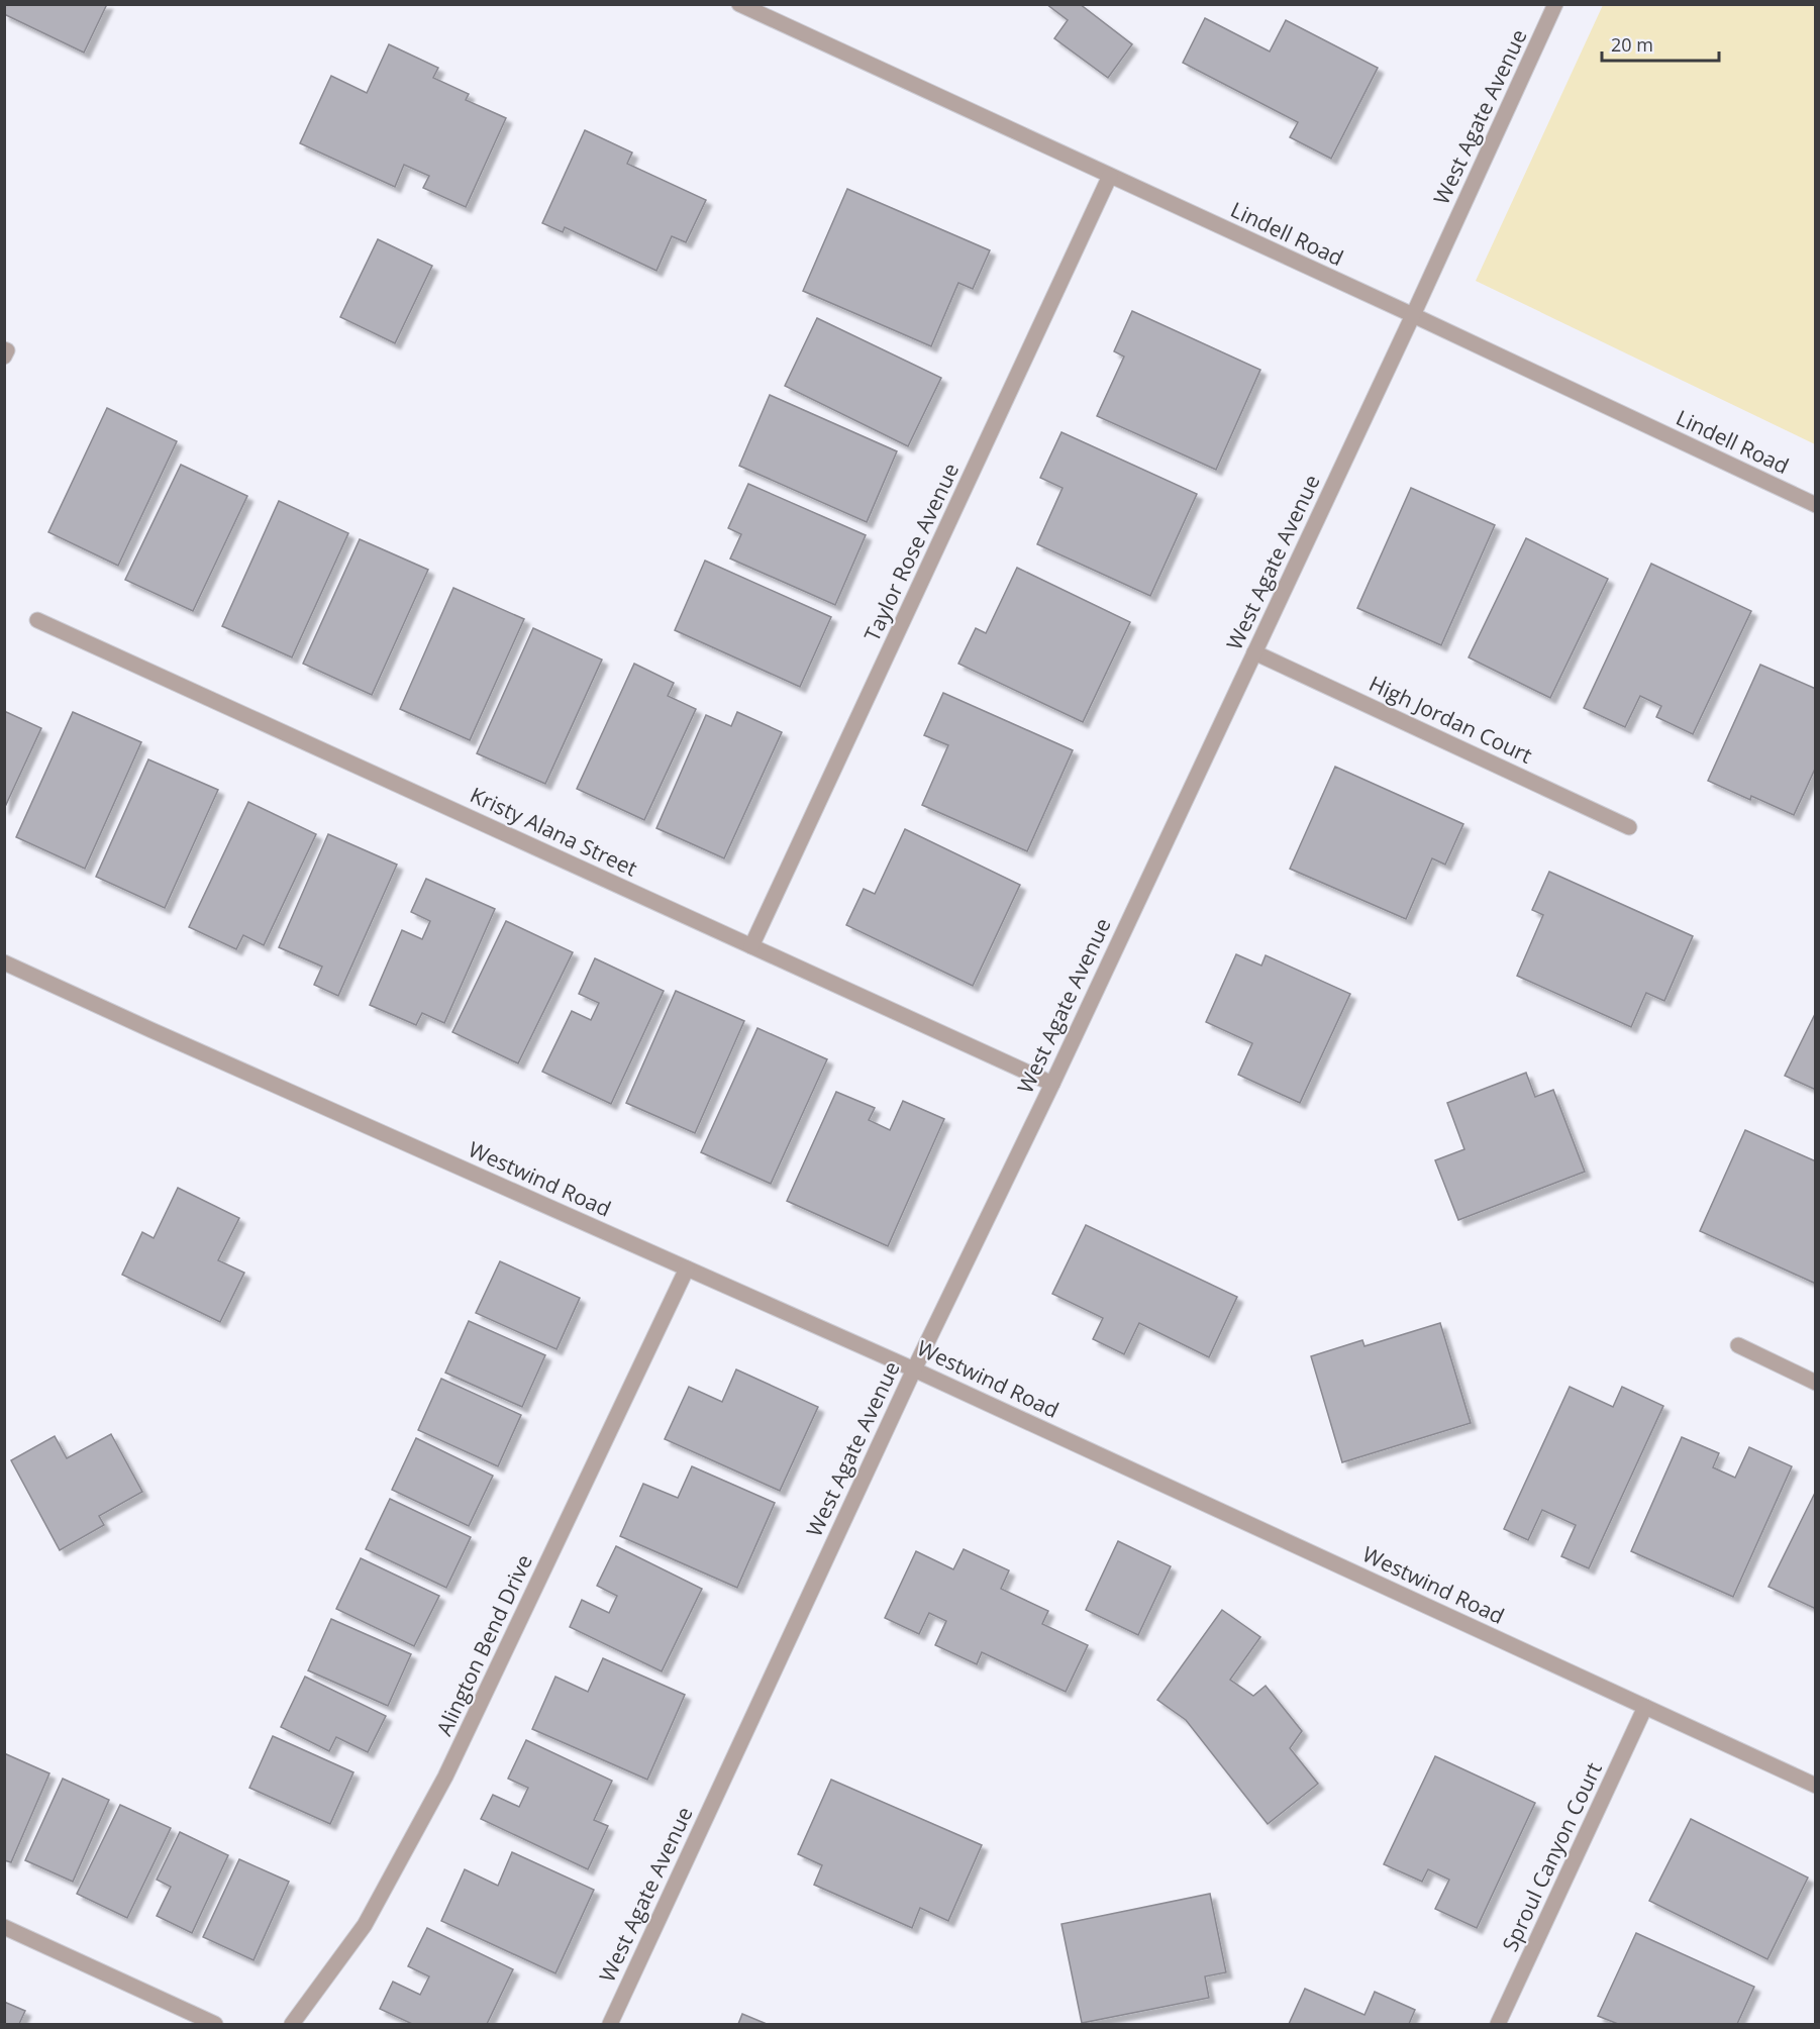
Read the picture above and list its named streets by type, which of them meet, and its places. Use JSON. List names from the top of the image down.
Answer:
{
  "streets": {
    "street": [
      "West Agate Avenue",
      "Lindell Road",
      "Taylor Rose Avenue",
      "High Jordan Court",
      "Kristy Alana Street",
      "Westwind Road",
      "Alington Bend Drive",
      "Sproul Canyon Court"
    ]
  },
  "crossings": [
    ["West Agate Avenue", "Lindell Road"],
    ["West Agate Avenue", "High Jordan Court"],
    ["West Agate Avenue", "Kristy Alana Street"],
    ["West Agate Avenue", "Westwind Road"],
    ["Lindell Road", "Taylor Rose Avenue"],
    ["Taylor Rose Avenue", "Kristy Alana Street"],
    ["Westwind Road", "Alington Bend Drive"],
    ["Westwind Road", "Sproul Canyon Court"]
  ],
  "scale_bar": "20 m"
}
